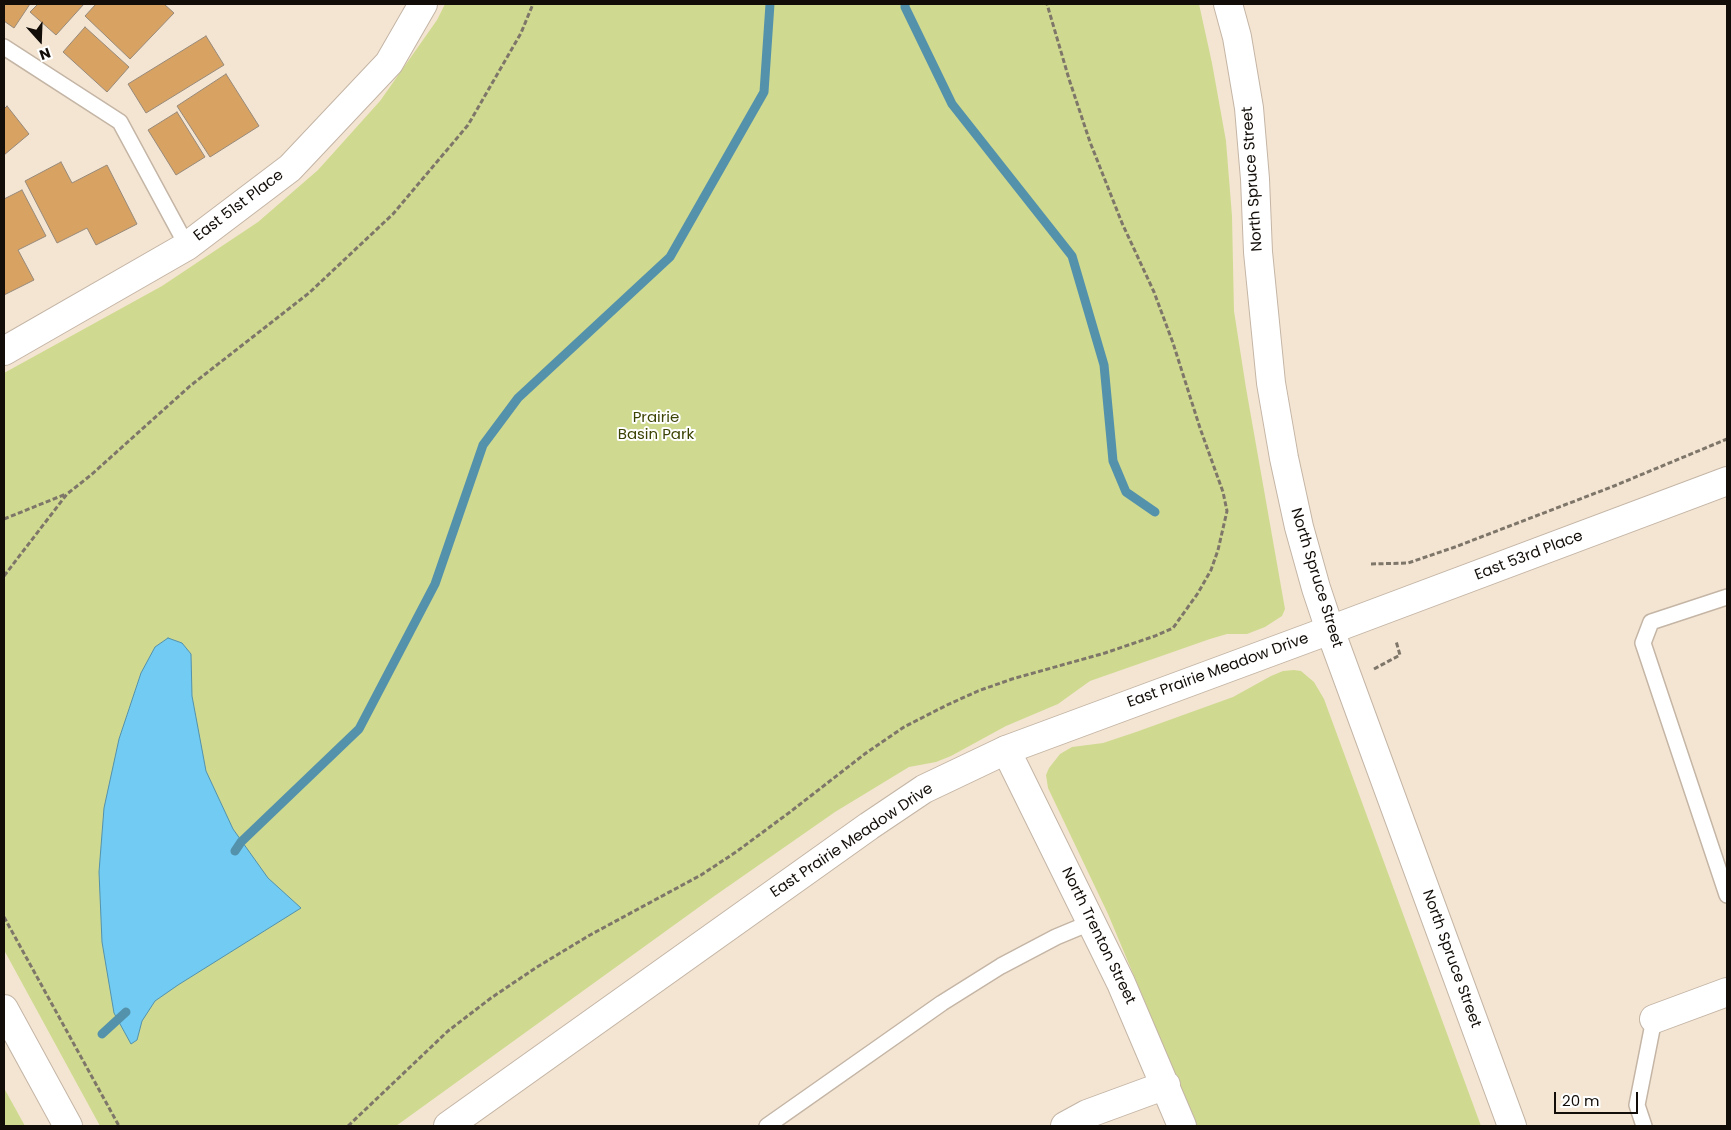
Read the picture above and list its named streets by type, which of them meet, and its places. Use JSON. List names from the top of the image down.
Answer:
{
  "streets": {
    "street": [
      "North Spruce Street",
      "East 51st Place",
      "East 53rd Place",
      "East Prairie Meadow Drive",
      "North Trenton Street"
    ]
  },
  "crossings": [
    ["North Spruce Street", "East 53rd Place"],
    ["North Spruce Street", "East Prairie Meadow Drive"],
    ["East 53rd Place", "East Prairie Meadow Drive"],
    ["East Prairie Meadow Drive", "North Trenton Street"]
  ],
  "parks": ["Prairie Basin Park"],
  "scale_bar": "20 m",
  "north": "bottom"
}
